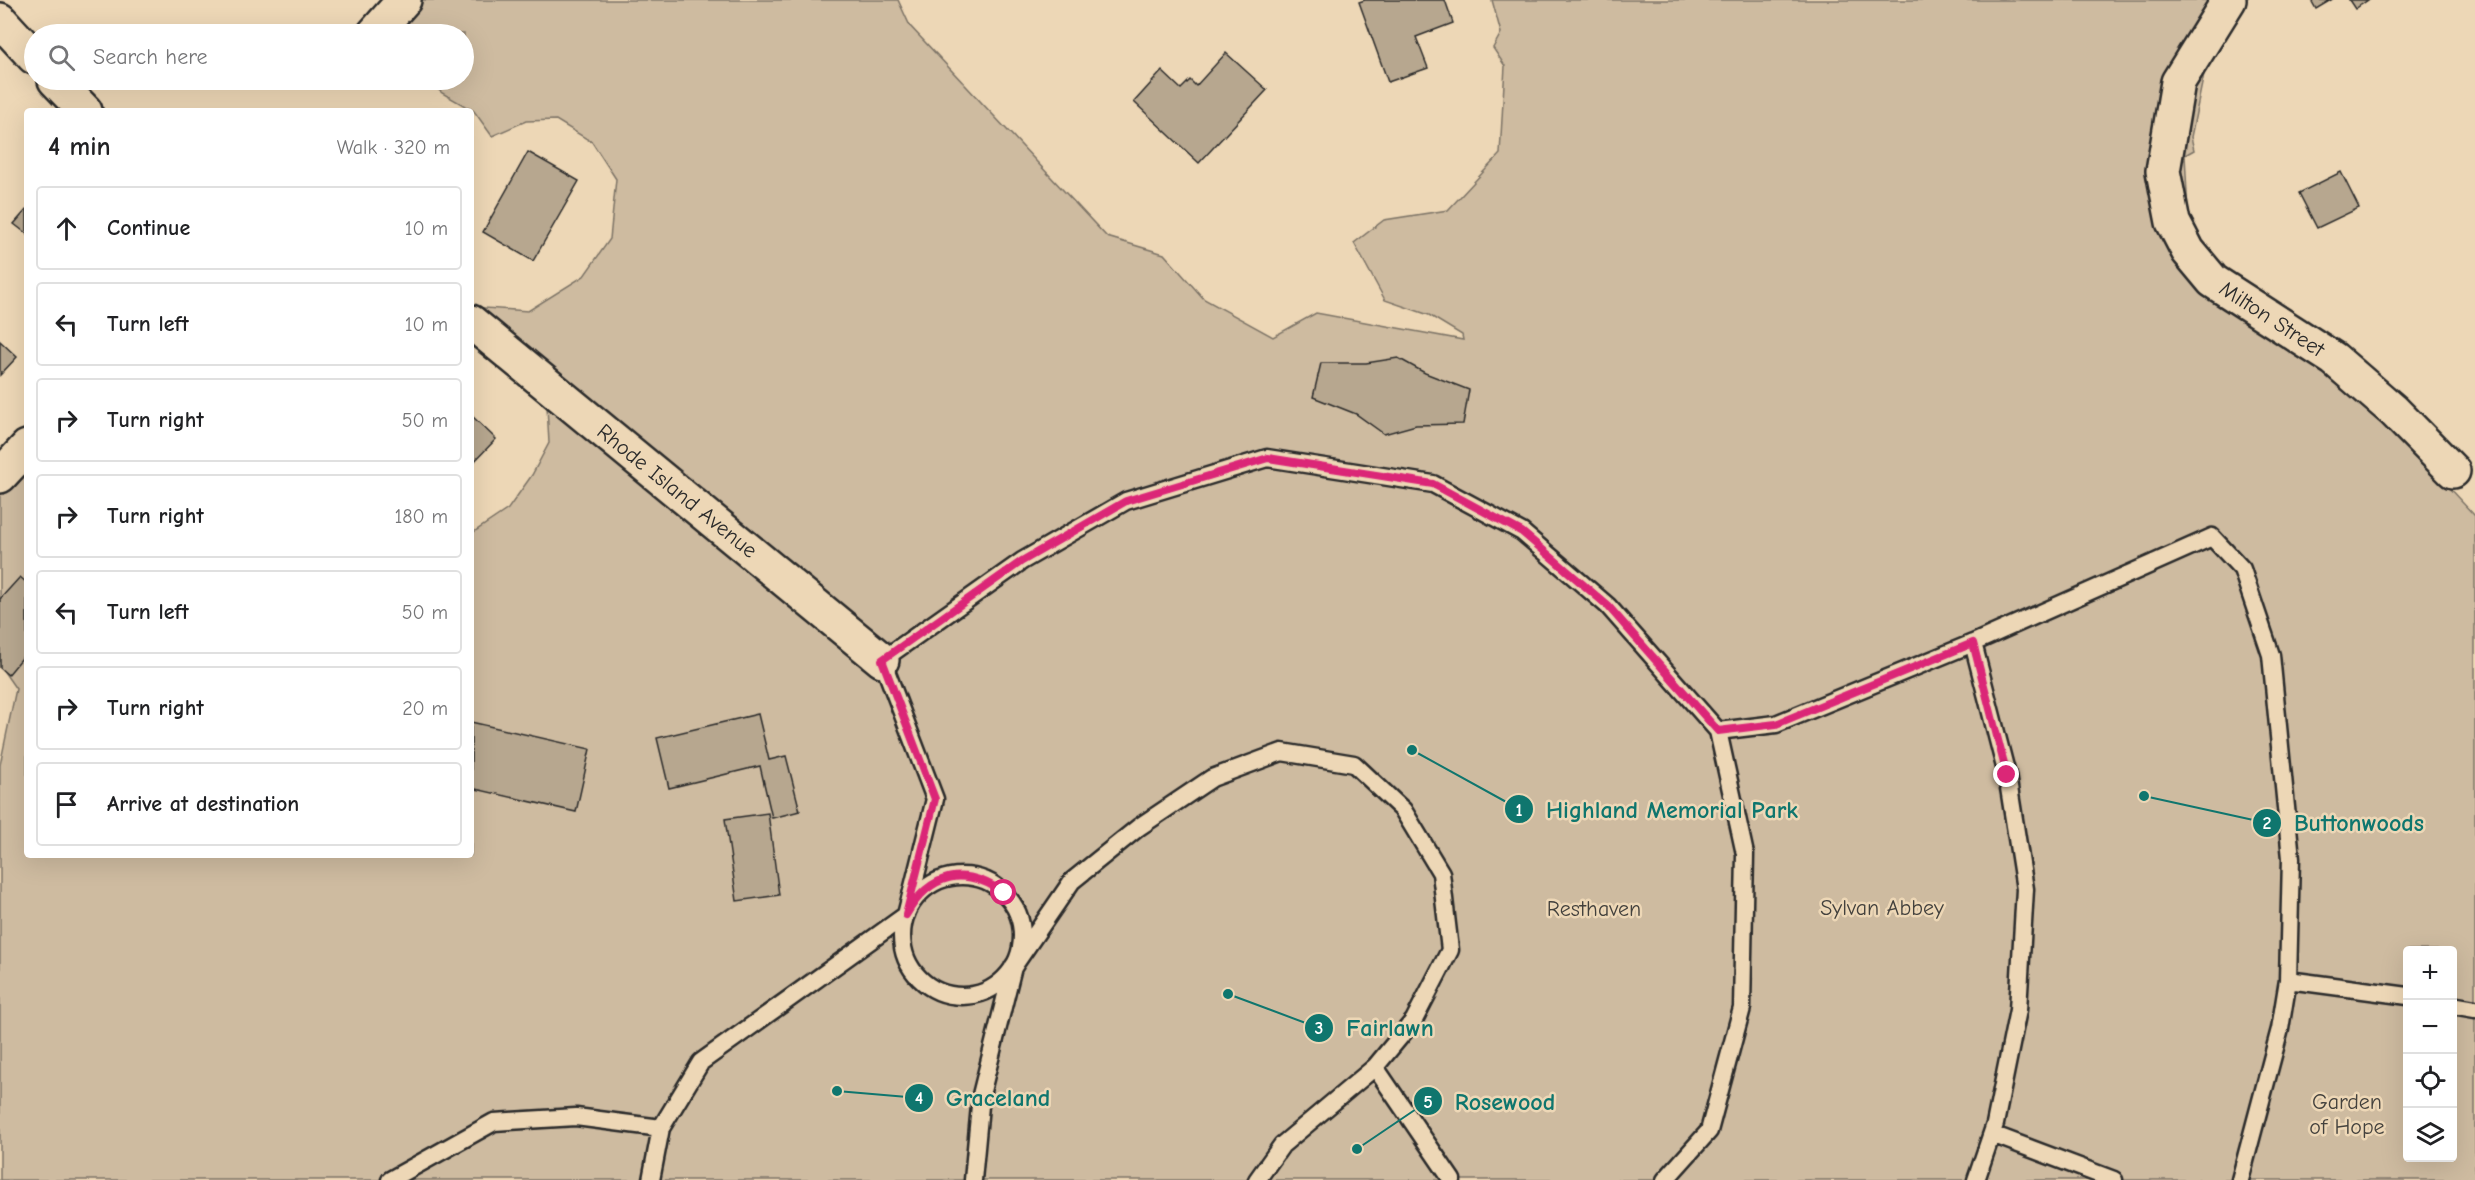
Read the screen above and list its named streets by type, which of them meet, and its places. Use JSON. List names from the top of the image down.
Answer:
{
  "streets": {
    "street": ["Milton Street", "Rhode Island Avenue"]
  },
  "parks": ["Sylvan Abbey", "Resthaven", "Garden of Hope"],
  "places": [
    "Highland Memorial Park",
    "Buttonwoods",
    "Fairlawn",
    "Graceland",
    "Rosewood"
  ],
  "page": {
    "search": "Search here",
    "heading": ["4 min", "Walk · 320 m"],
    "list": [
      ["Continue", "10 m"],
      ["Turn left", "10 m"],
      ["Turn right", "50 m"],
      ["Turn right", "180 m"],
      ["Turn left", "50 m"],
      ["Turn right", "20 m"],
      "Arrive at destination"
    ],
    "map_buttons": ["+", "−"]
  }
}
